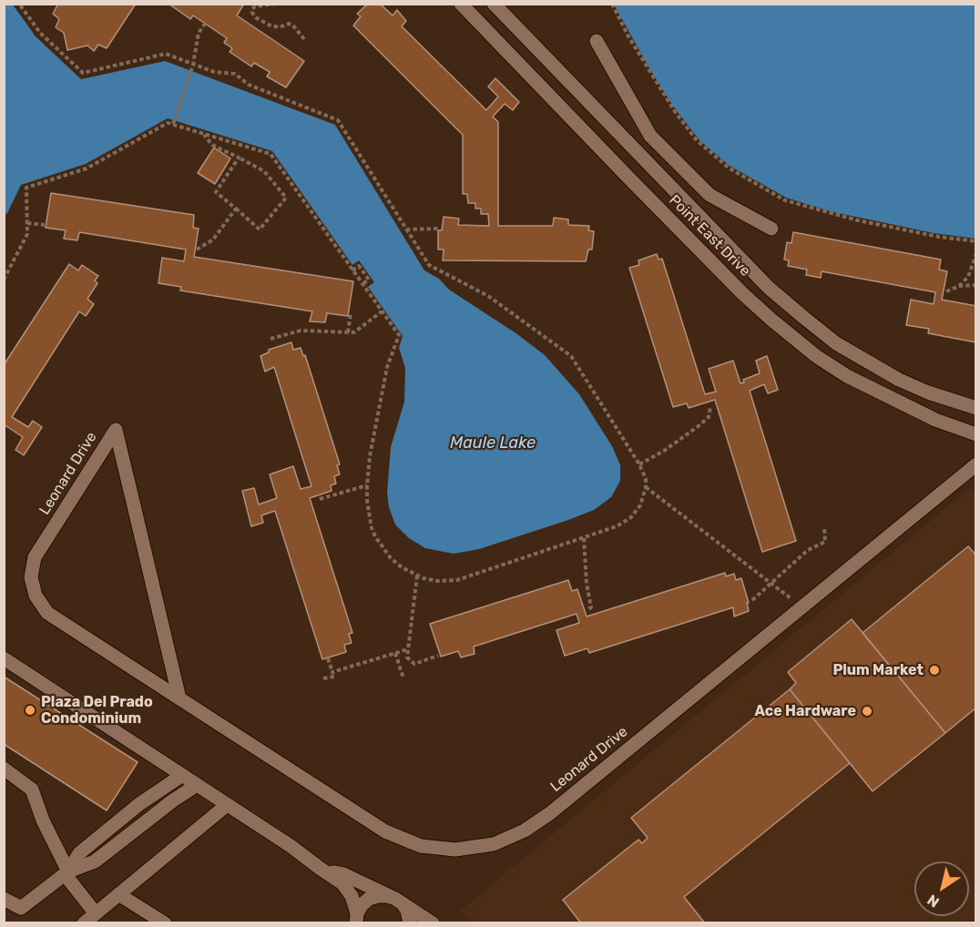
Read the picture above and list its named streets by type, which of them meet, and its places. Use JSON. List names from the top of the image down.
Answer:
{
  "streets": {
    "street": ["Point East Drive", "Leonard Drive"]
  },
  "water": ["Maule Lake"],
  "places": ["Plum Market", "Plaza Del Prado Condominium", "Ace Hardware"],
  "north": "bottom left"
}
